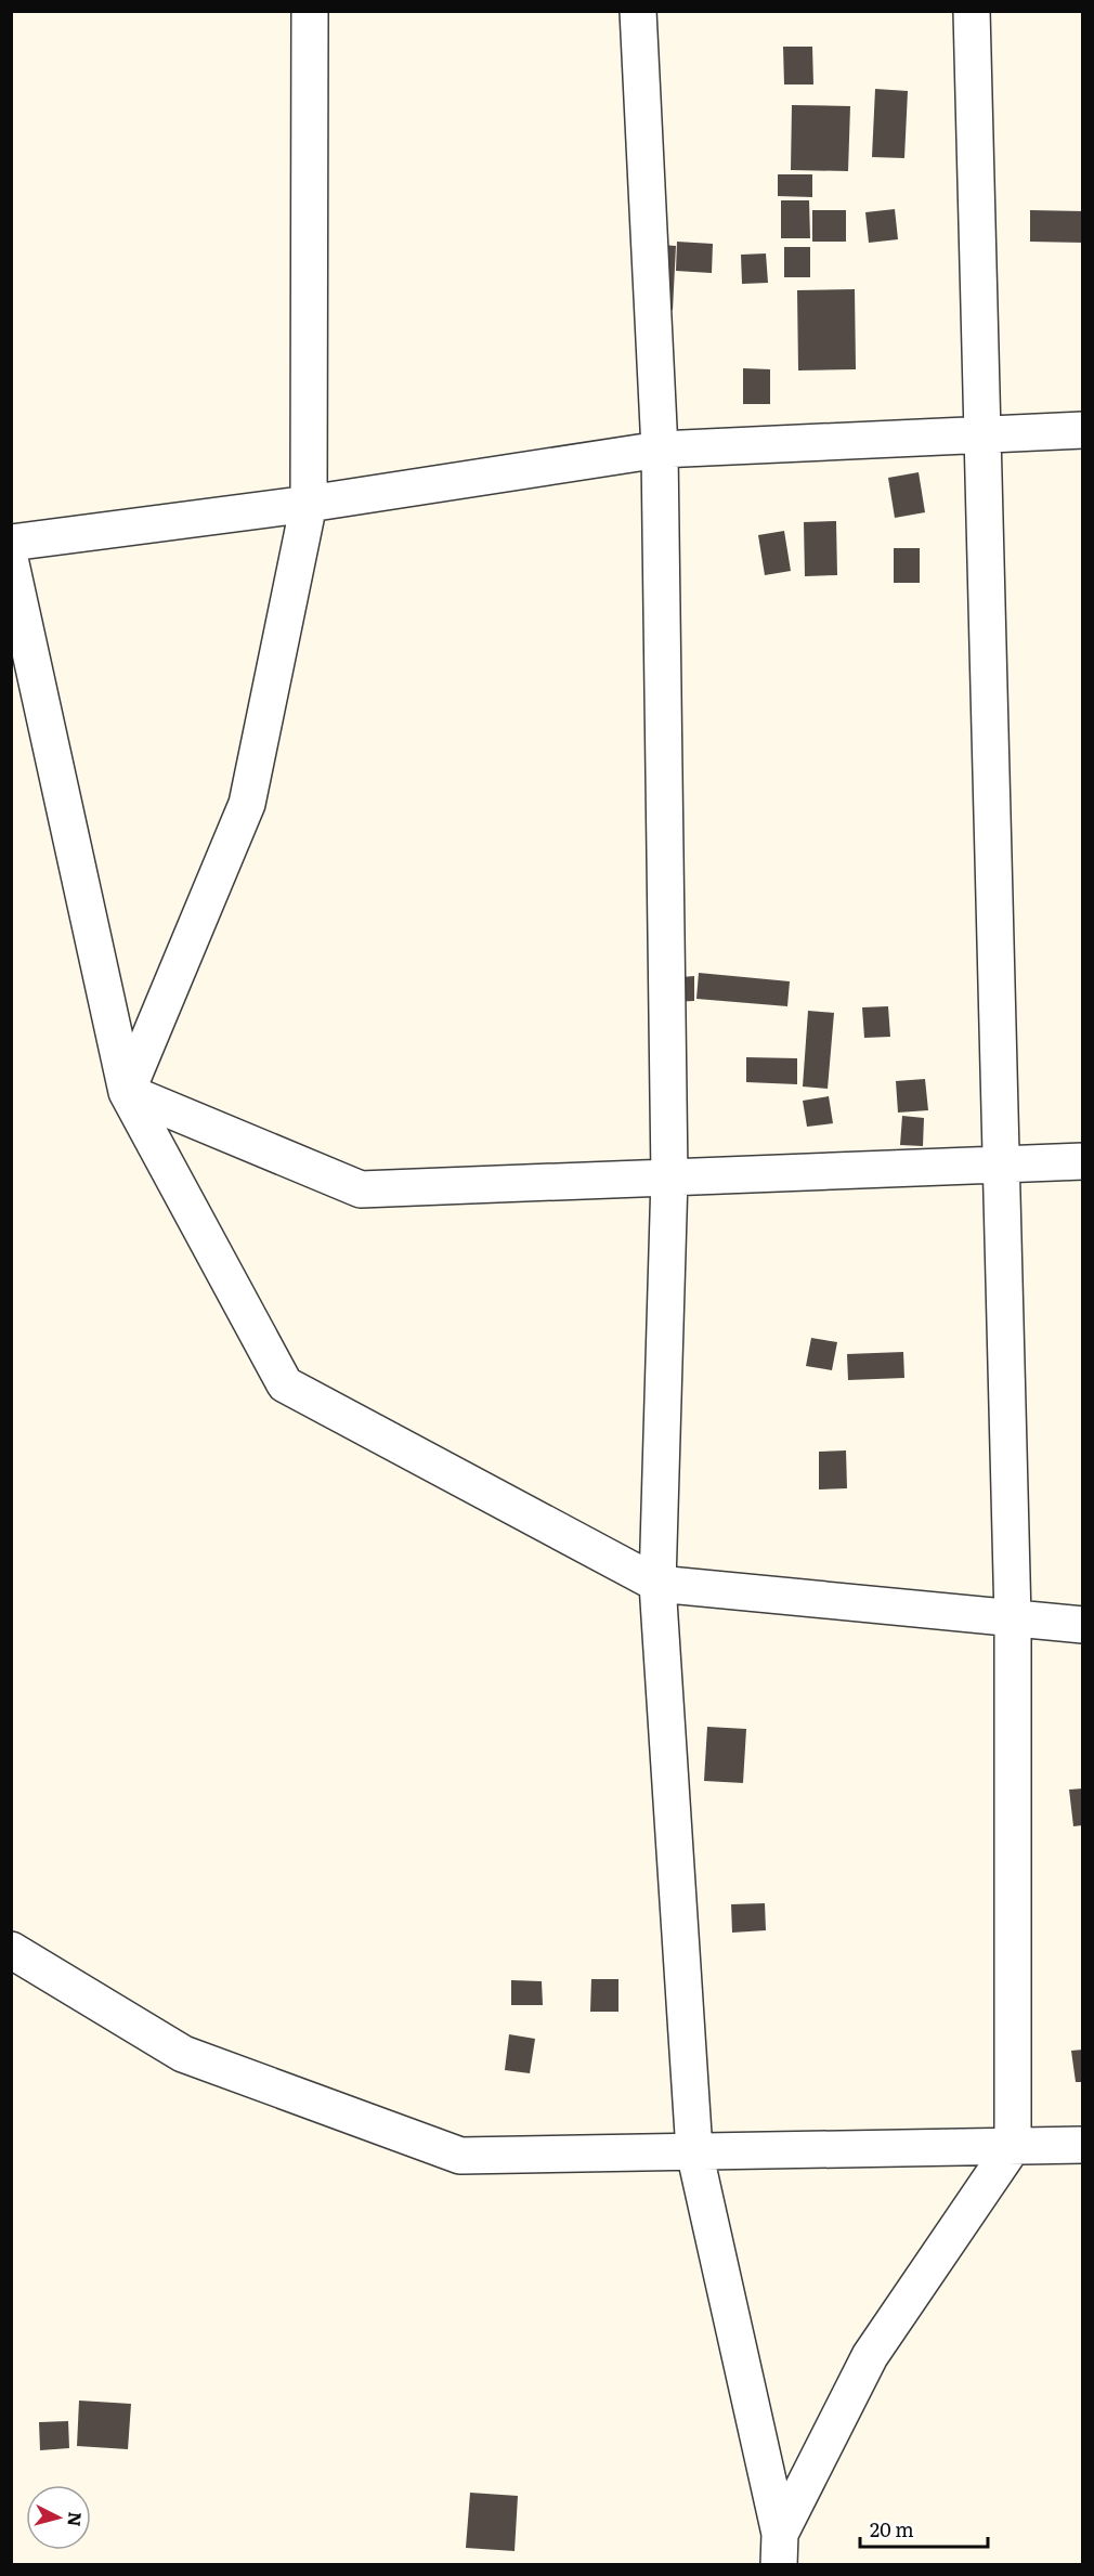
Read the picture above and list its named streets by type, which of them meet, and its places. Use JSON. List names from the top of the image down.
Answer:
{
  "scale_bar": "20 m",
  "north": "right"
}
